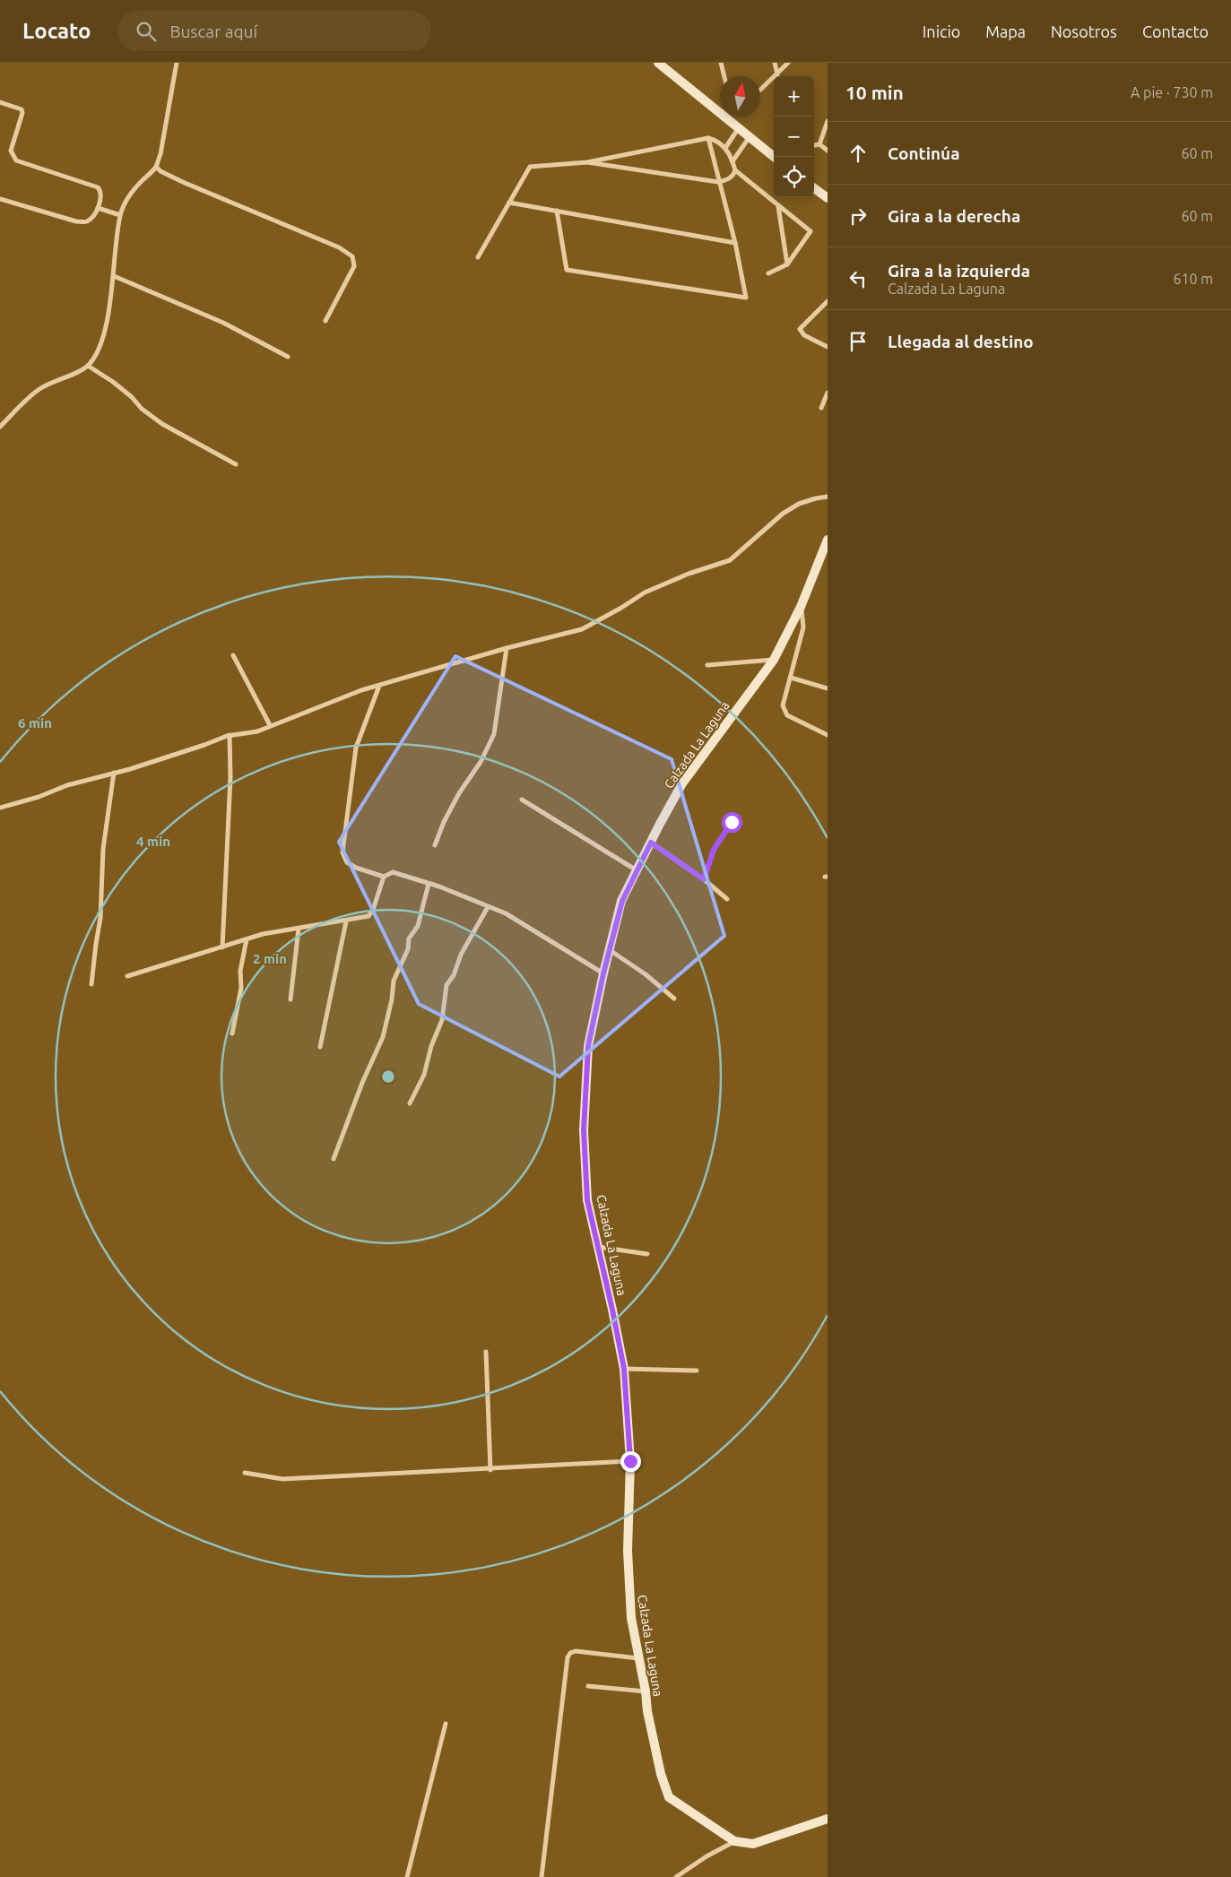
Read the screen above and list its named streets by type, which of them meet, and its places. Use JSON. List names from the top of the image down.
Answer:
{
  "streets": {
    "street": ["Calzada La Laguna"]
  },
  "north": "top",
  "page": {
    "header": "Locato",
    "search": "Buscar aquí",
    "nav": [
      "Inicio",
      "Mapa",
      "Nosotros",
      "Contacto"
    ],
    "heading": ["10 min", "A pie · 730 m"],
    "map_buttons": ["+", "−"],
    "list": [
      ["Continúa", "60 m"],
      ["Gira a la derecha", "60 m"],
      ["Gira a la izquierda", "Calzada La Laguna", "610 m"],
      "Llegada al destino"
    ]
  },
  "rings": ["6 min", "4 min", "2 min"]
}
